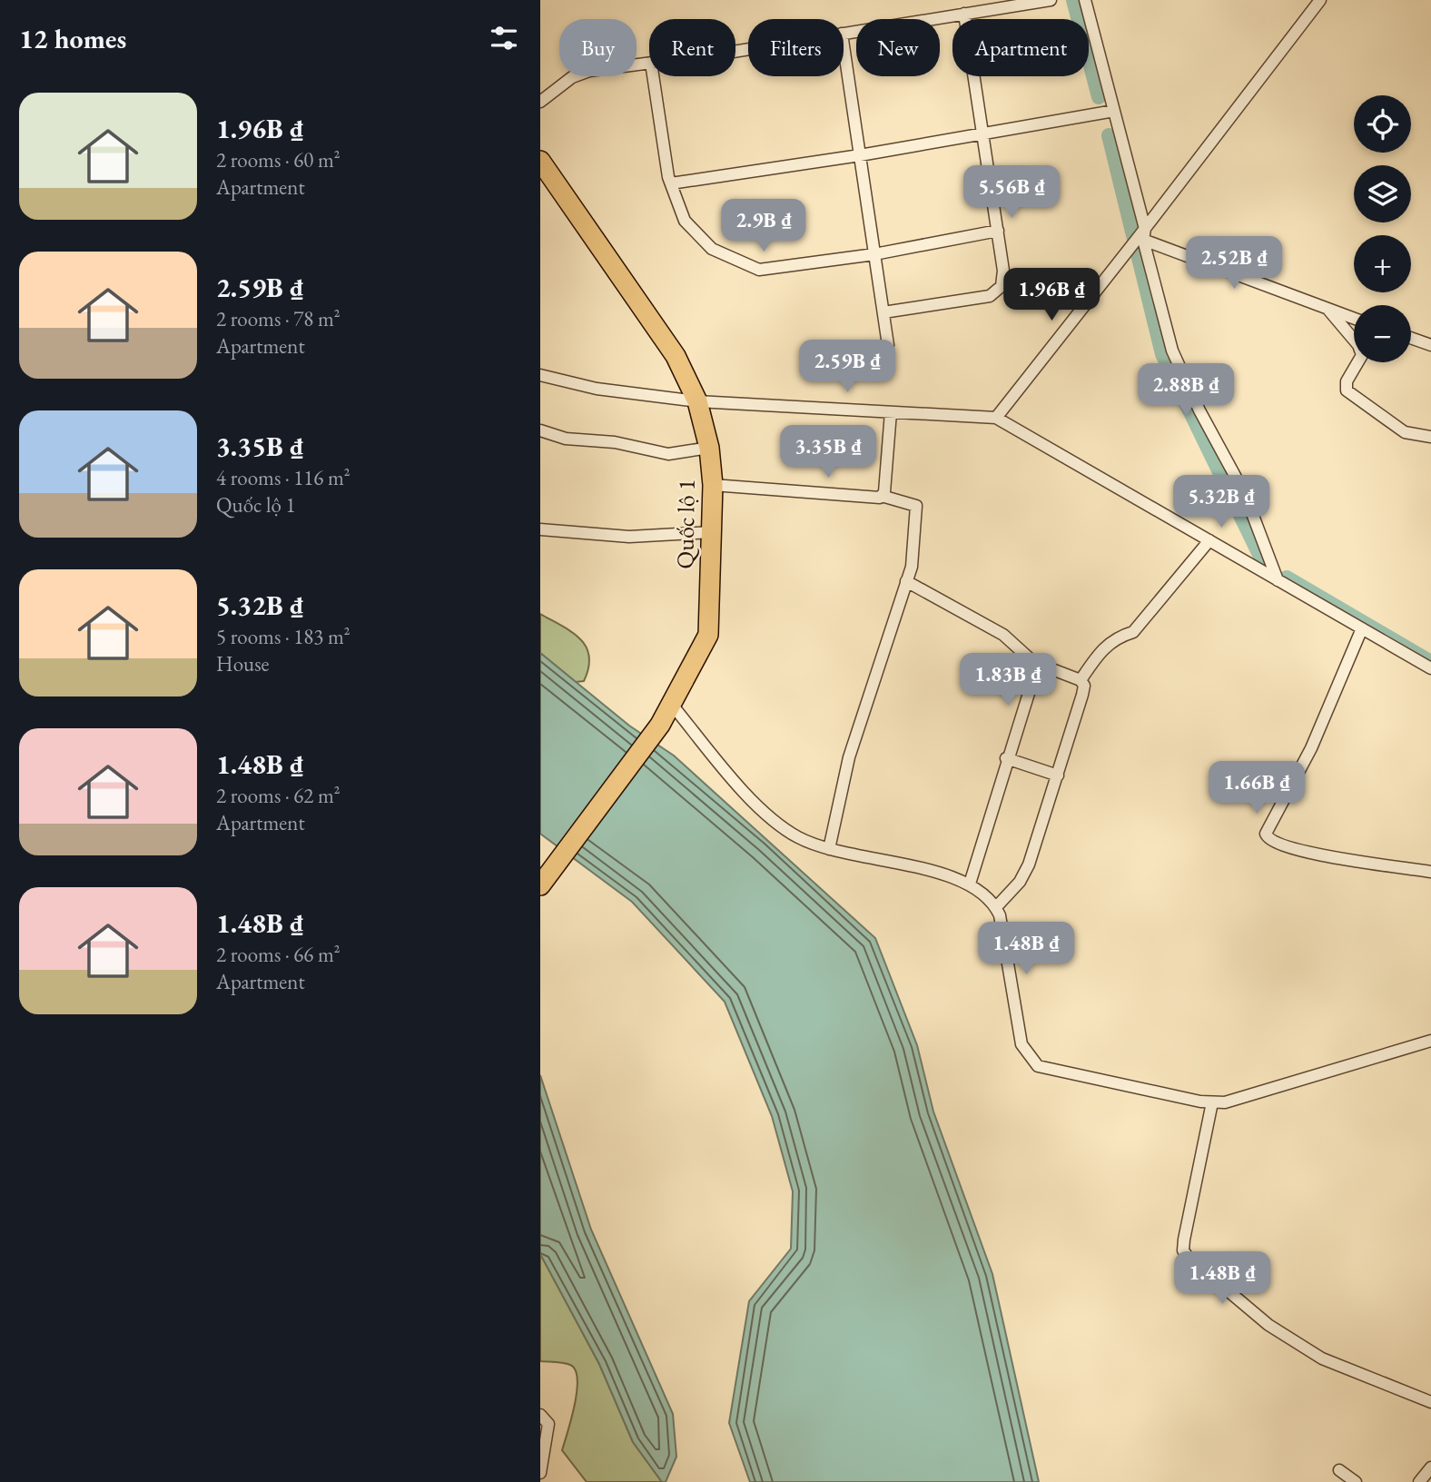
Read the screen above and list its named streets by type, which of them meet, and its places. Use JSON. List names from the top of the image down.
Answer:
{
  "streets": {
    "main road": ["Quốc lộ 1"]
  },
  "page": {
    "heading": "12 homes",
    "chip": [
      "Buy",
      "Rent",
      "Filters",
      "New",
      "Apartment"
    ],
    "list": [
      {
        "name": "1.96B ₫",
        "note": "2 rooms · 60 m² · Apartment"
      },
      {
        "name": "2.59B ₫",
        "note": "2 rooms · 78 m² · Apartment"
      },
      {
        "name": "3.35B ₫",
        "note": "4 rooms · 116 m² · Quốc lộ 1"
      },
      {
        "name": "5.32B ₫",
        "note": "5 rooms · 183 m² · House"
      },
      {
        "name": "1.48B ₫",
        "note": "2 rooms · 62 m² · Apartment"
      },
      {
        "name": "1.48B ₫",
        "note": "2 rooms · 66 m² · Apartment"
      }
    ],
    "map_buttons": ["+", "−"],
    "price": [
      "5.56B ₫",
      "2.9B ₫",
      "2.52B ₫",
      "1.96B ₫",
      "2.59B ₫",
      "2.88B ₫",
      "3.35B ₫",
      "5.32B ₫",
      "1.83B ₫",
      "1.66B ₫",
      "1.48B ₫",
      "1.48B ₫"
    ]
  }
}
